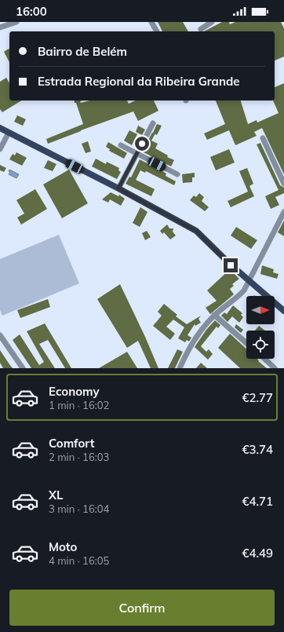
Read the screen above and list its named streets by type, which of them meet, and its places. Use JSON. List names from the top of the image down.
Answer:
{
  "north": "right",
  "page": {
    "status": "16:00",
    "banner": ["Bairro de Belém", "Estrada Regional da Ribeira Grande"],
    "list": [
      {
        "name": "Economy",
        "note": "1 min · 16:02",
        "value": "€2.77"
      },
      {
        "name": "Comfort",
        "note": "2 min · 16:03",
        "value": "€3.74"
      },
      {
        "name": "XL",
        "note": "3 min · 16:04",
        "value": "€4.71"
      },
      {
        "name": "Moto",
        "note": "4 min · 16:05",
        "value": "€4.49"
      }
    ],
    "buttons": "Confirm"
  }
}
